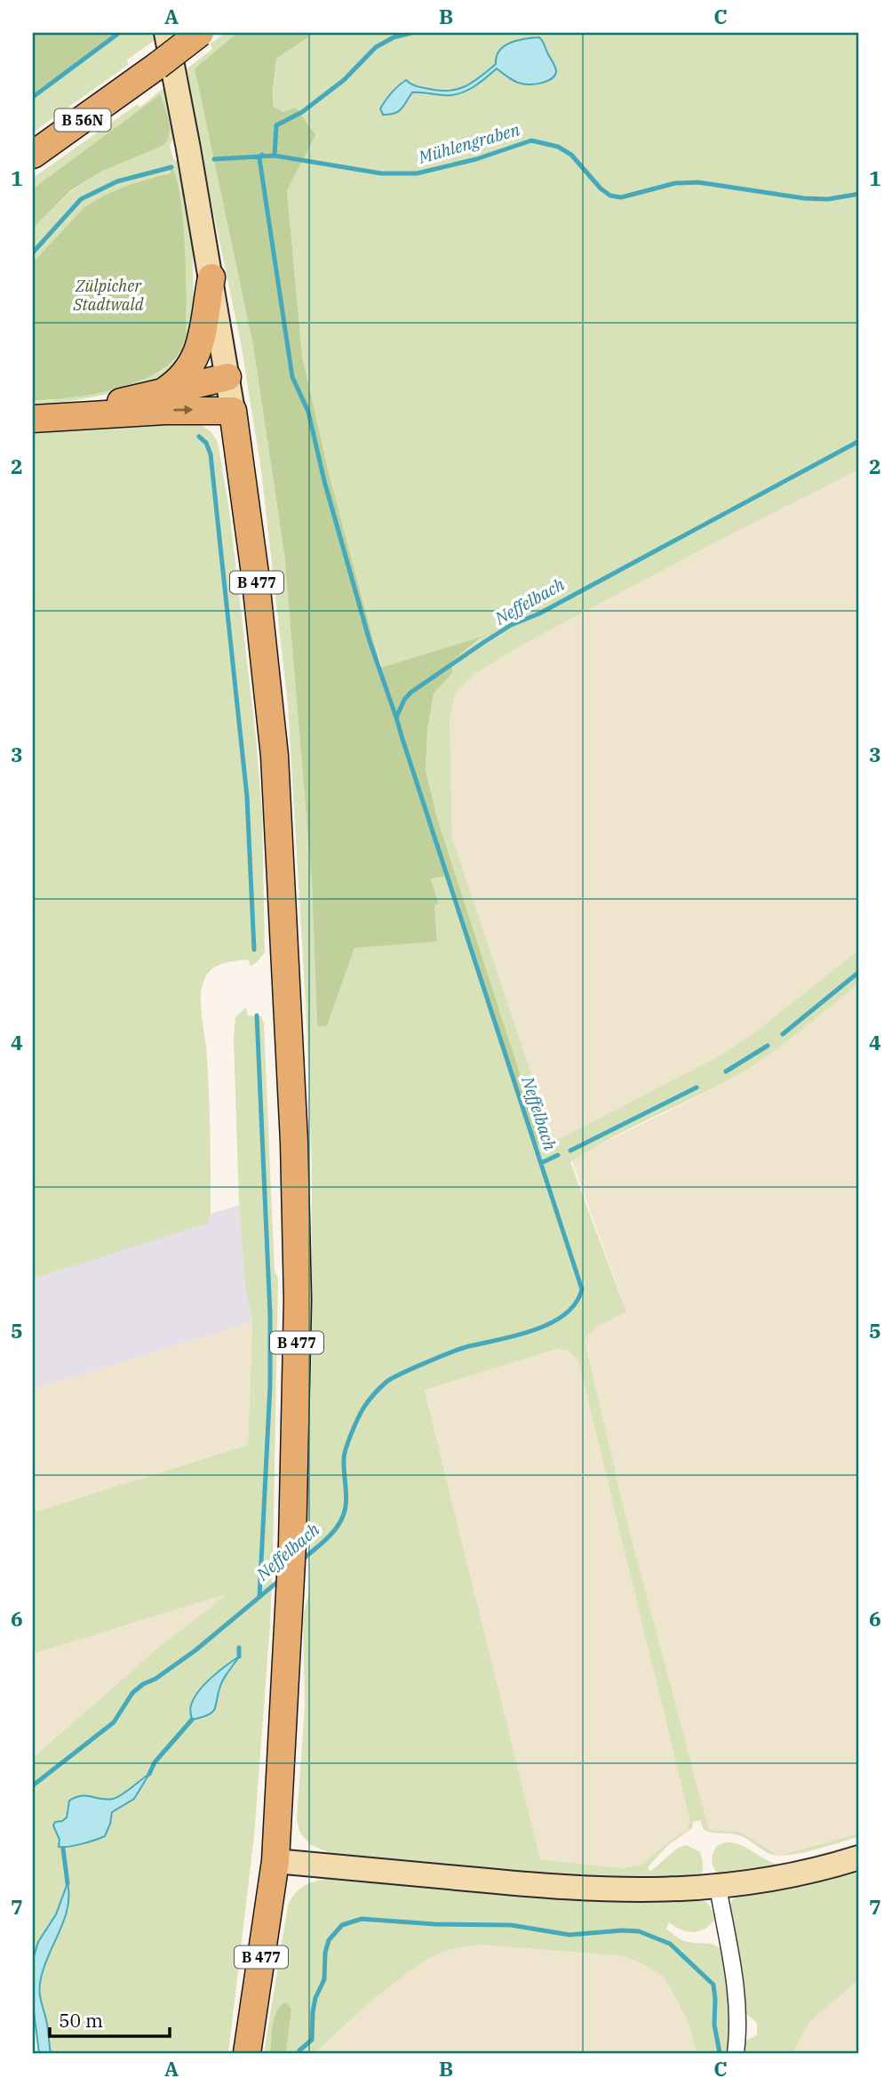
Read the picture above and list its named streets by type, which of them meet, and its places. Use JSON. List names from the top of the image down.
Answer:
{
  "streets": {
    "main road": ["B 56N", "B 477"]
  },
  "water": ["Mühlengraben", "Neffelbach"],
  "parks": ["Zülpicher Stadtwald"],
  "scale_bar": "50 m",
  "grid": {
    "columns": ["A", "B", "C"],
    "rows": [
      "1",
      "2",
      "3",
      "4",
      "5",
      "6",
      "7"
    ]
  }
}
